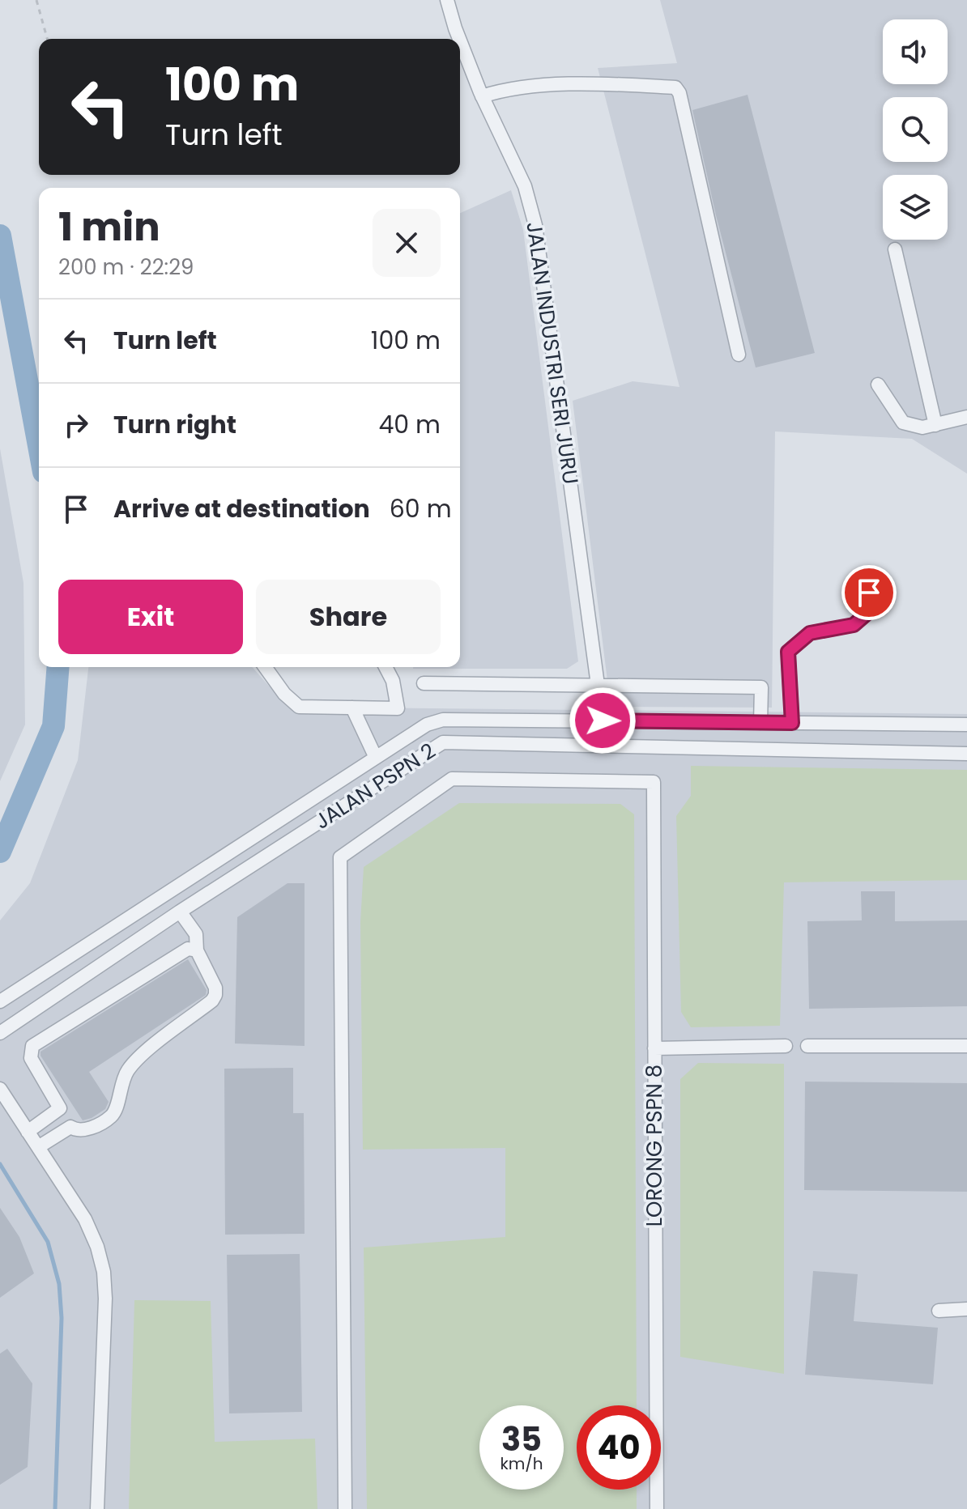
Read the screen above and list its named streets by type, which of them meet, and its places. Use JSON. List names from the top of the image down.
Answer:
{
  "streets": {
    "street": ["JALAN INDUSTRI SERI JURU", "JALAN PSPN 2", "LORONG PSPN 8"]
  },
  "crossings": [
    ["JALAN INDUSTRI SERI JURU", "JALAN PSPN 2"]
  ],
  "page": {
    "turn": ["100 m", "Turn left"],
    "heading": ["1 min", "200 m · 22:29"],
    "list": [
      {
        "name": "Turn left",
        "value": "100 m"
      },
      {
        "name": "Turn right",
        "value": "40 m"
      },
      {
        "name": "Arrive at destination",
        "value": "60 m"
      }
    ],
    "buttons": ["Exit", "Share"],
    "speed": "35 km/h",
    "limit": "40"
  }
}
